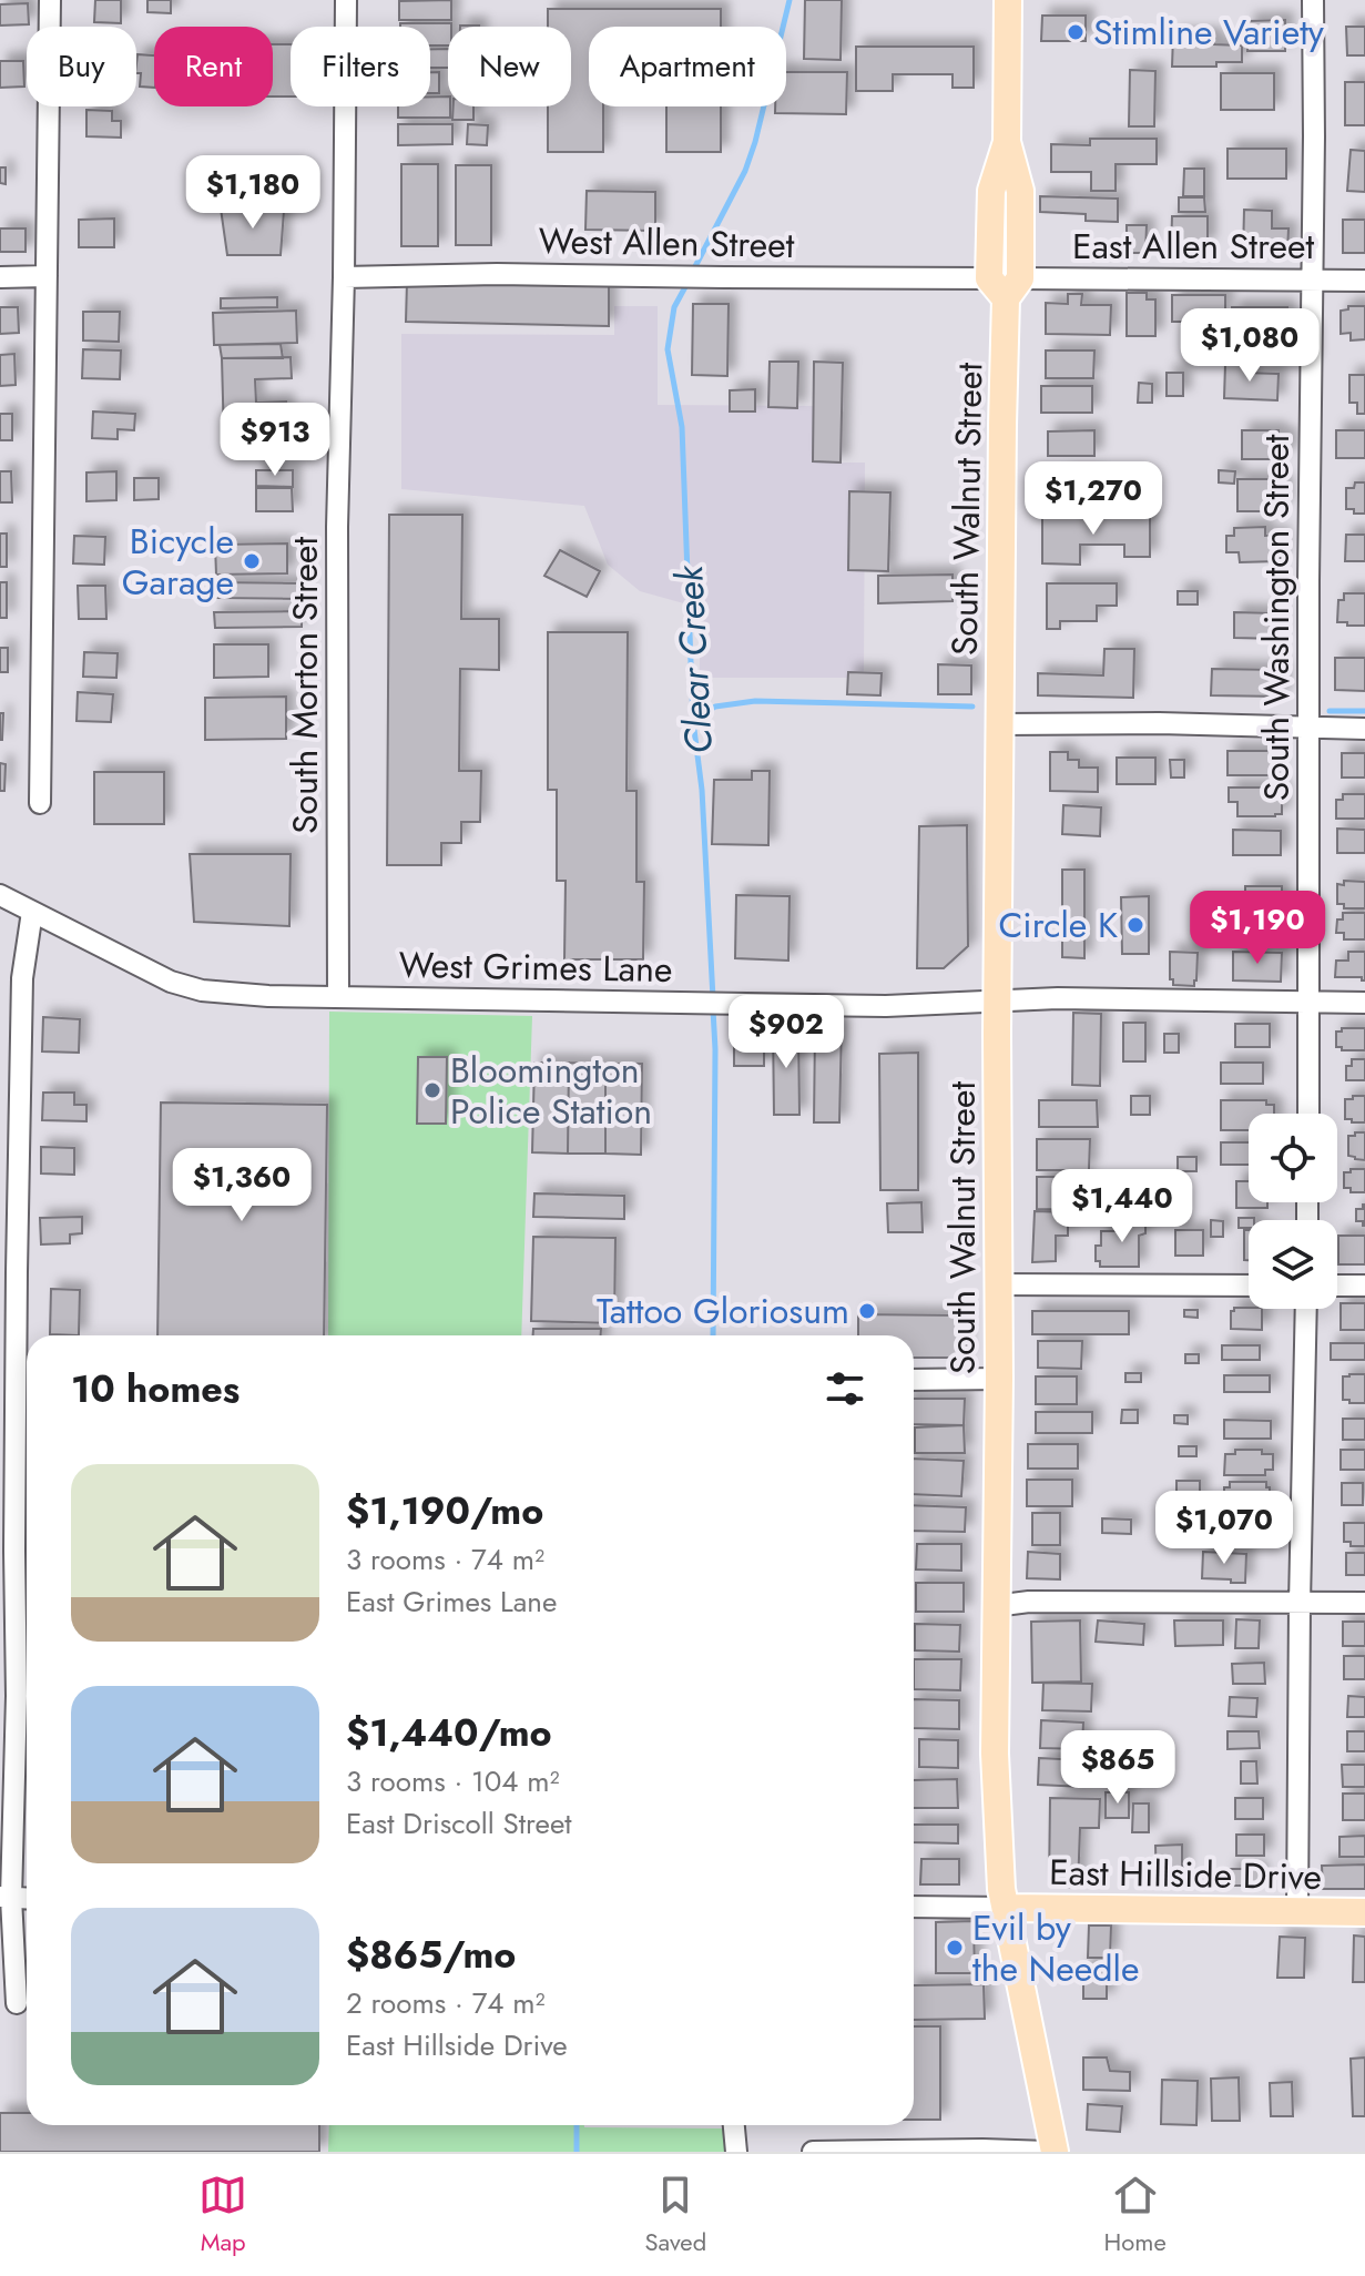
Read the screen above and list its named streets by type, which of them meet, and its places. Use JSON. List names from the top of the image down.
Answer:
{
  "streets": {
    "main road": ["South Walnut Street", "East Hillside Drive"],
    "street": [
      "West Allen Street",
      "East Allen Street",
      "South Washington Street",
      "South Morton Street",
      "West Grimes Lane"
    ]
  },
  "crossings": [
    ["West Allen Street", "East Allen Street"],
    ["West Allen Street", "South Walnut Street"],
    ["West Allen Street", "South Morton Street"],
    ["East Allen Street", "South Walnut Street"],
    ["East Allen Street", "South Washington Street"],
    ["South Walnut Street", "West Grimes Lane"],
    ["South Walnut Street", "East Hillside Drive"],
    ["South Washington Street", "West Grimes Lane"],
    ["South Morton Street", "West Grimes Lane"]
  ],
  "water": ["Clear Creek"],
  "places": [
    "Stimline Variety",
    "Bicycle Garage",
    "Circle K",
    "Bloomington Police Station",
    "Tattoo Gloriosum",
    "Evil by the Needle"
  ],
  "page": {
    "chip": [
      "Buy",
      "Rent",
      "Filters",
      "New",
      "Apartment"
    ],
    "price": [
      "$1,180",
      "$1,080",
      "$913",
      "$1,270",
      "$1,190",
      "$902",
      "$1,360",
      "$1,440",
      "$1,070",
      "$865"
    ],
    "heading": "10 homes",
    "list": [
      {
        "name": "$1,190/mo",
        "note": "3 rooms · 74 m² · East Grimes Lane"
      },
      {
        "name": "$1,440/mo",
        "note": "3 rooms · 104 m² · East Driscoll Street"
      },
      {
        "name": "$865/mo",
        "note": "2 rooms · 74 m² · East Hillside Drive"
      }
    ],
    "tabs": ["Map", "Saved", "Home"]
  }
}
